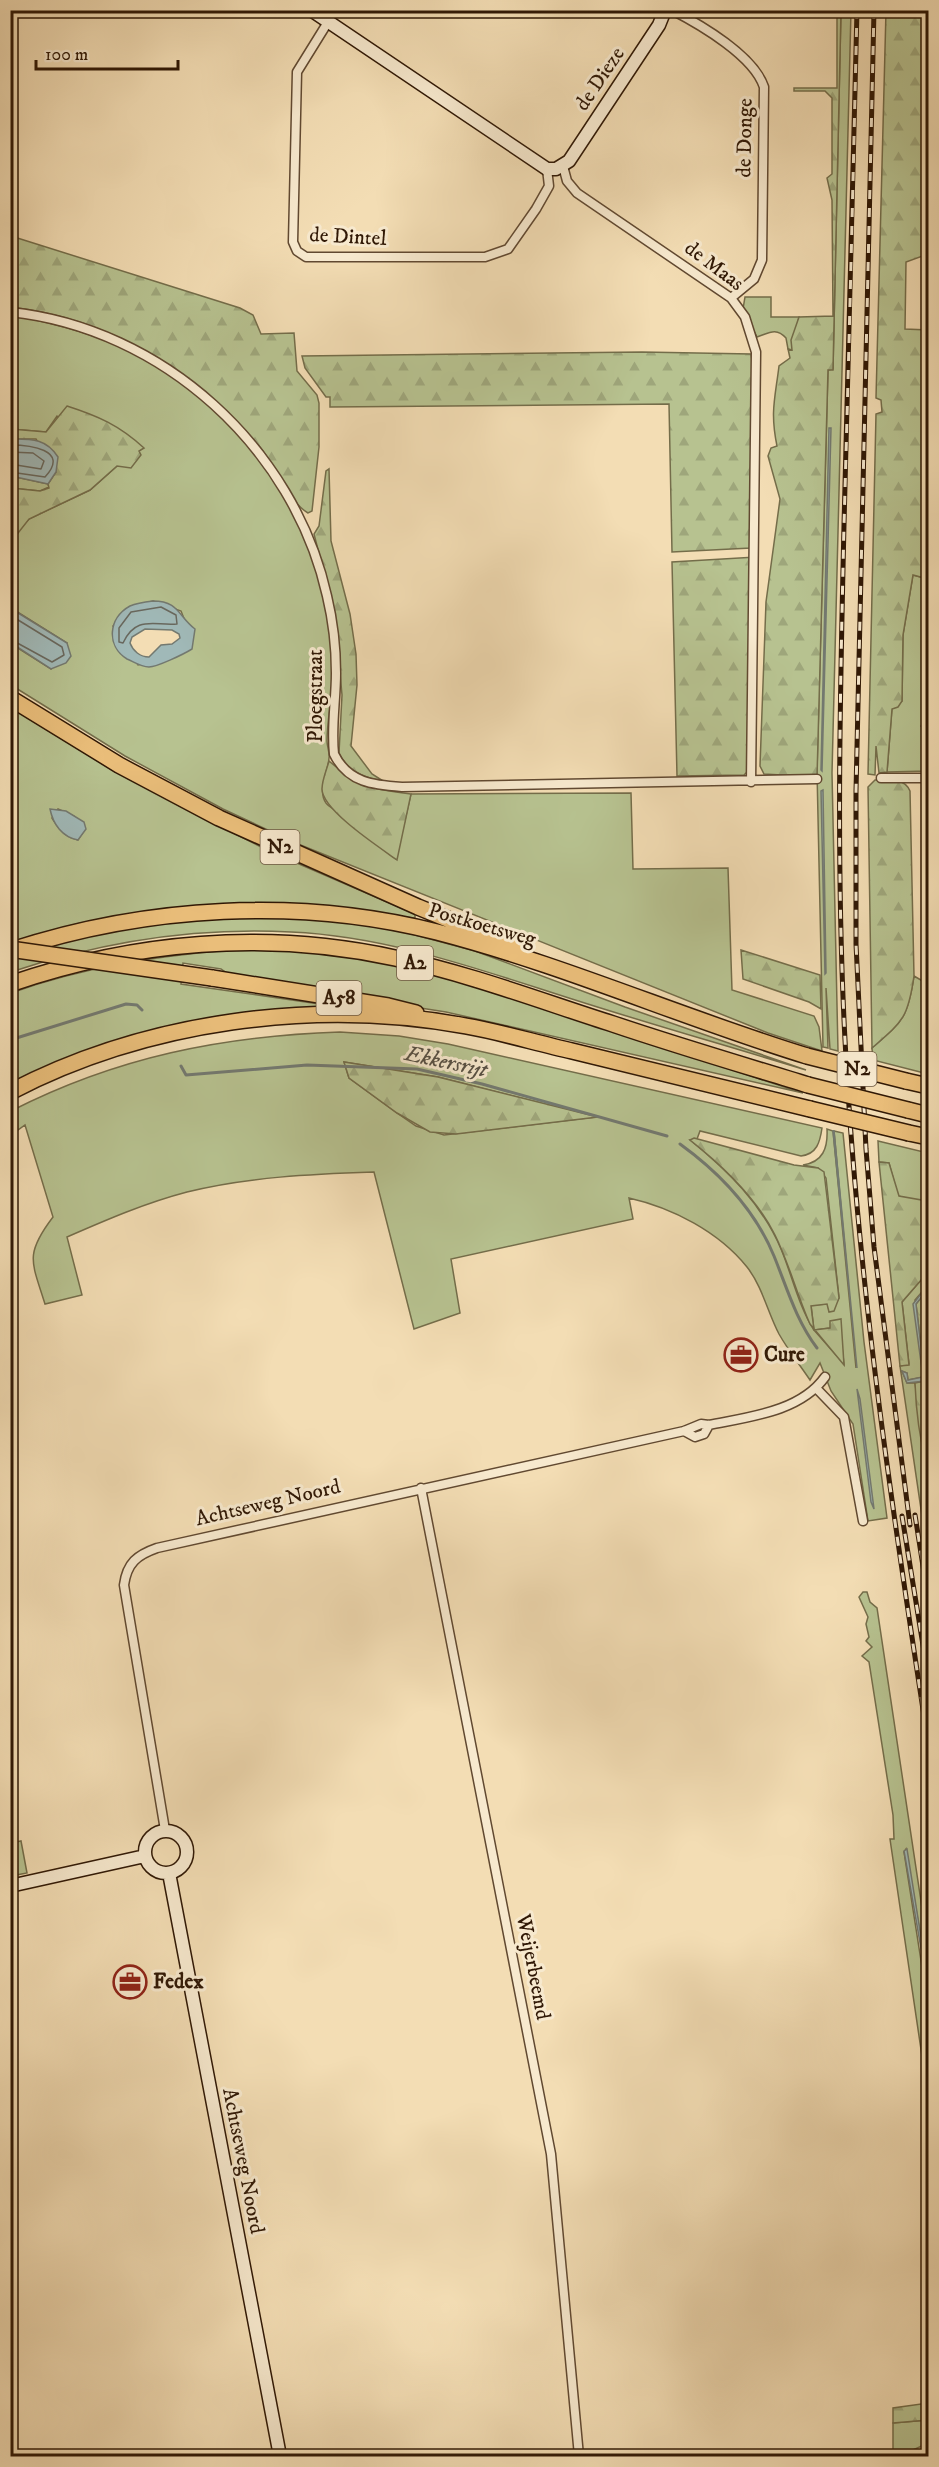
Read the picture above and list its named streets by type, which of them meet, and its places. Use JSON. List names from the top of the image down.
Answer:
{
  "streets": {
    "highway": [
      "N2",
      "Postkoetsweg",
      "A2",
      "A58"
    ],
    "street": [
      "de Dieze",
      "de Donge",
      "de Dintel",
      "de Maas",
      "Ploegstraat",
      "Achtseweg Noord",
      "Weijerbeemd"
    ]
  },
  "crossings": [
    ["de Dieze", "de Maas"],
    ["de Donge", "de Maas"],
    ["de Maas", "Ploegstraat"],
    ["N2", "Postkoetsweg"],
    ["Postkoetsweg", "A58"],
    ["Achtseweg Noord", "Weijerbeemd"]
  ],
  "water": ["Ekkersrijt"],
  "places": {
    "office": ["Cure", "Fedex"]
  },
  "scale_bar": "100 m"
}
